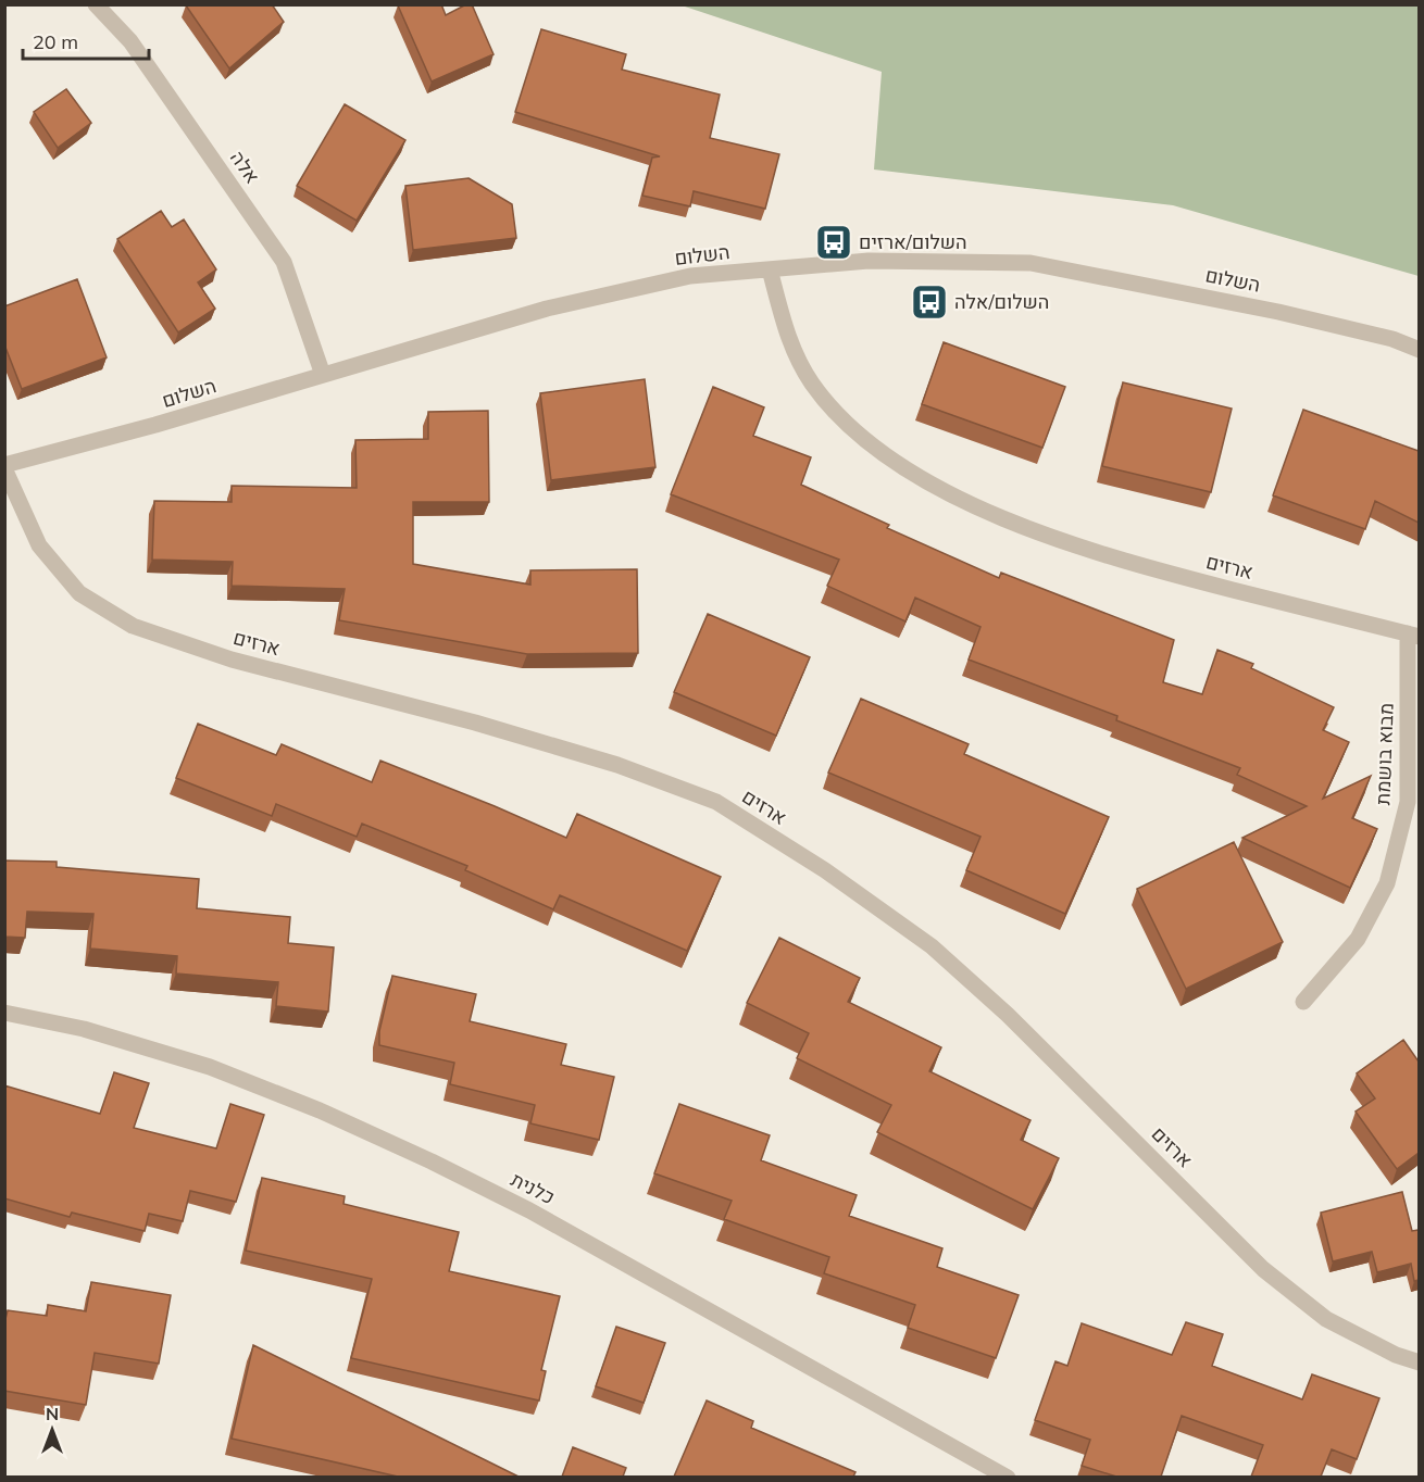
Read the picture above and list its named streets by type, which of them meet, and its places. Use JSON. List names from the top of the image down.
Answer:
{
  "streets": {
    "street": [
      "אלה",
      "השלום",
      "ארזים",
      "מבוא בושמת",
      "כלנית"
    ]
  },
  "crossings": [
    ["אלה", "השלום"],
    ["השלום", "ארזים"],
    ["ארזים", "מבוא בושמת"]
  ],
  "places": {
    "bus stop": ["השלום/ארזים", "השלום/אלה"]
  },
  "scale_bar": "20 m",
  "north": "top"
}
